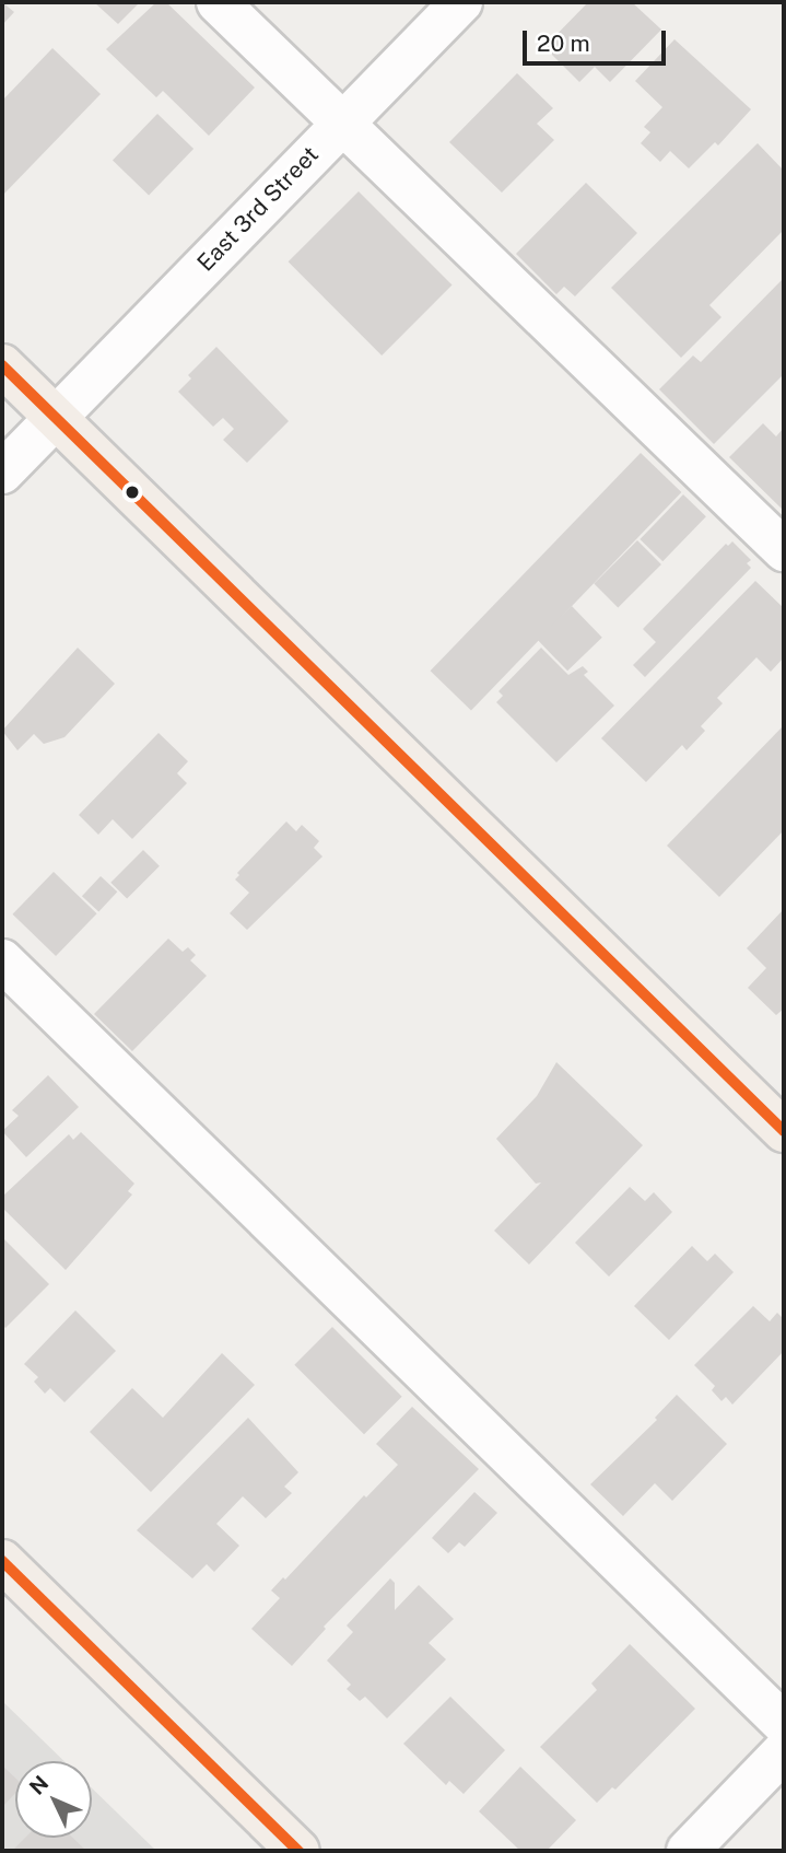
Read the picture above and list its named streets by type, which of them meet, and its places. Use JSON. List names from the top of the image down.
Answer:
{
  "streets": {
    "street": ["East 3rd Street"]
  },
  "scale_bar": "20 m",
  "north": "top left"
}
